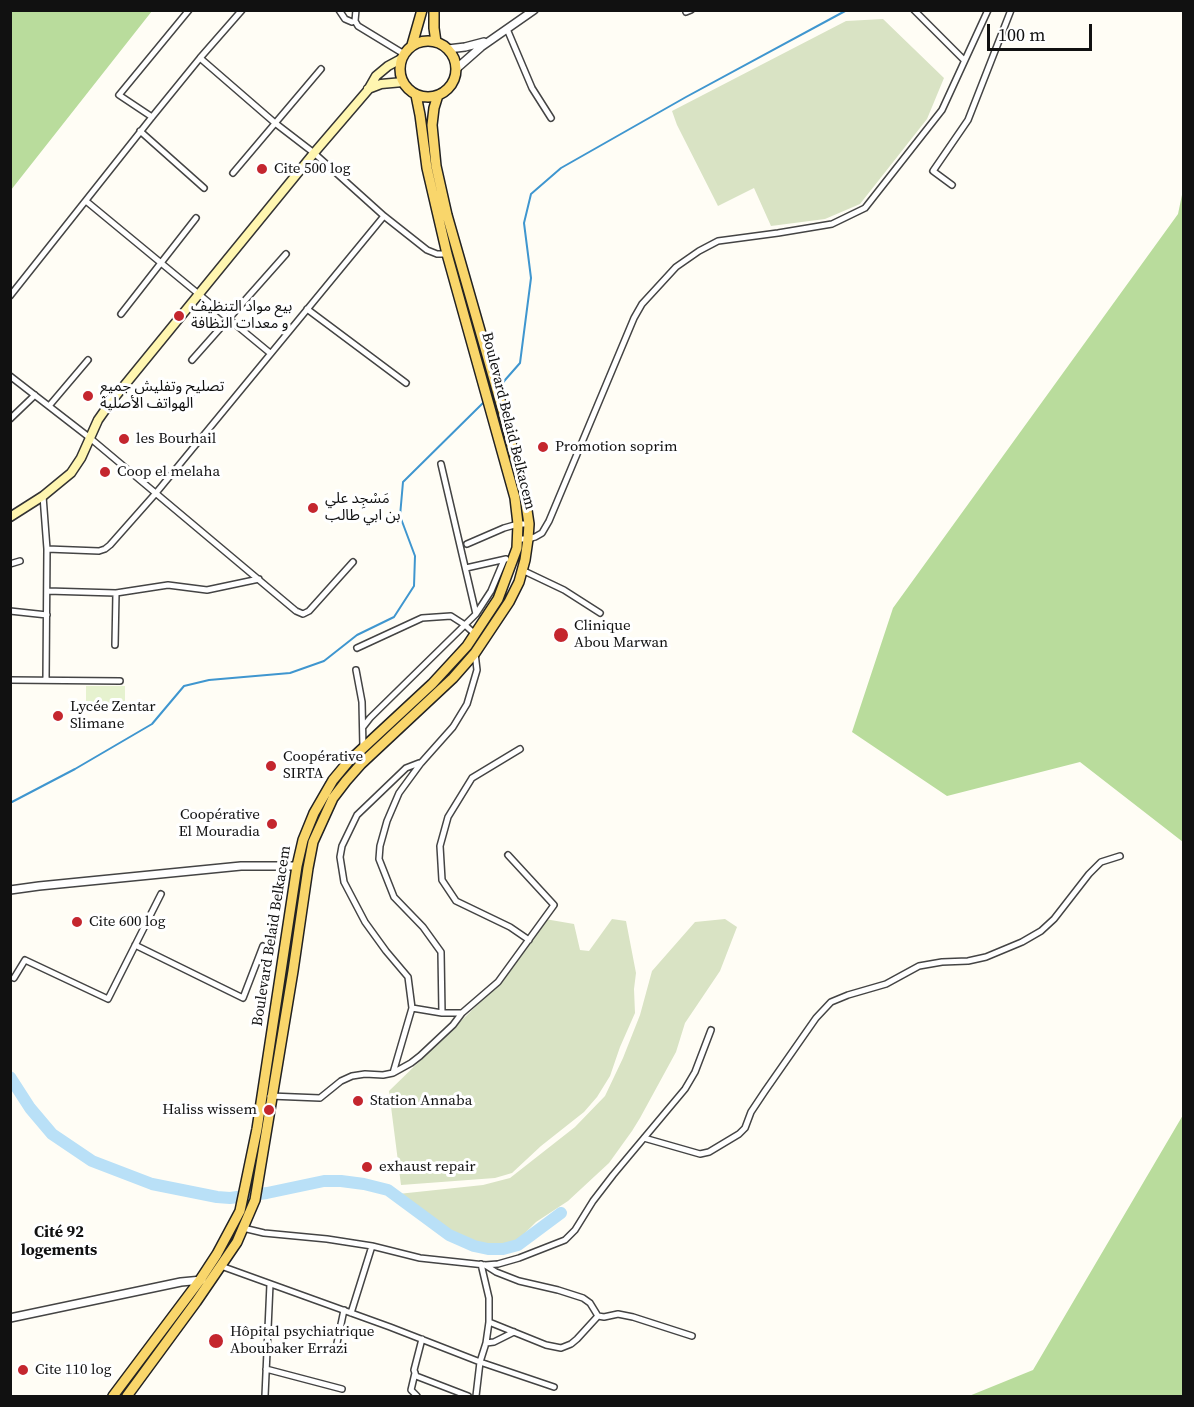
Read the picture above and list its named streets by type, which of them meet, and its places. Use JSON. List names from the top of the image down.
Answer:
{
  "streets": {
    "main road": ["Boulevard Belaid Belkacem"]
  },
  "districts": ["Cité 92 logements"],
  "places": [
    "Cite 500 log",
    "بيع مواد التنظيف و معدات النظافة",
    "تصليح وتفليش جميع الهواتف الأصلية",
    "les Bourhail",
    "Promotion soprim",
    "Coop el melaha",
    "مَسْجِد علي بن ابي طالب",
    "Clinique Abou Marwan",
    "Lycée Zentar Slimane",
    "Coopérative SIRTA",
    "Coopérative El Mouradia",
    "Cite 600 log",
    "Station Annaba",
    "Haliss wissem",
    "exhaust repair",
    "Hôpital psychiatrique Aboubaker Errazi",
    "Cite 110 log"
  ],
  "scale_bar": "100 m"
}
